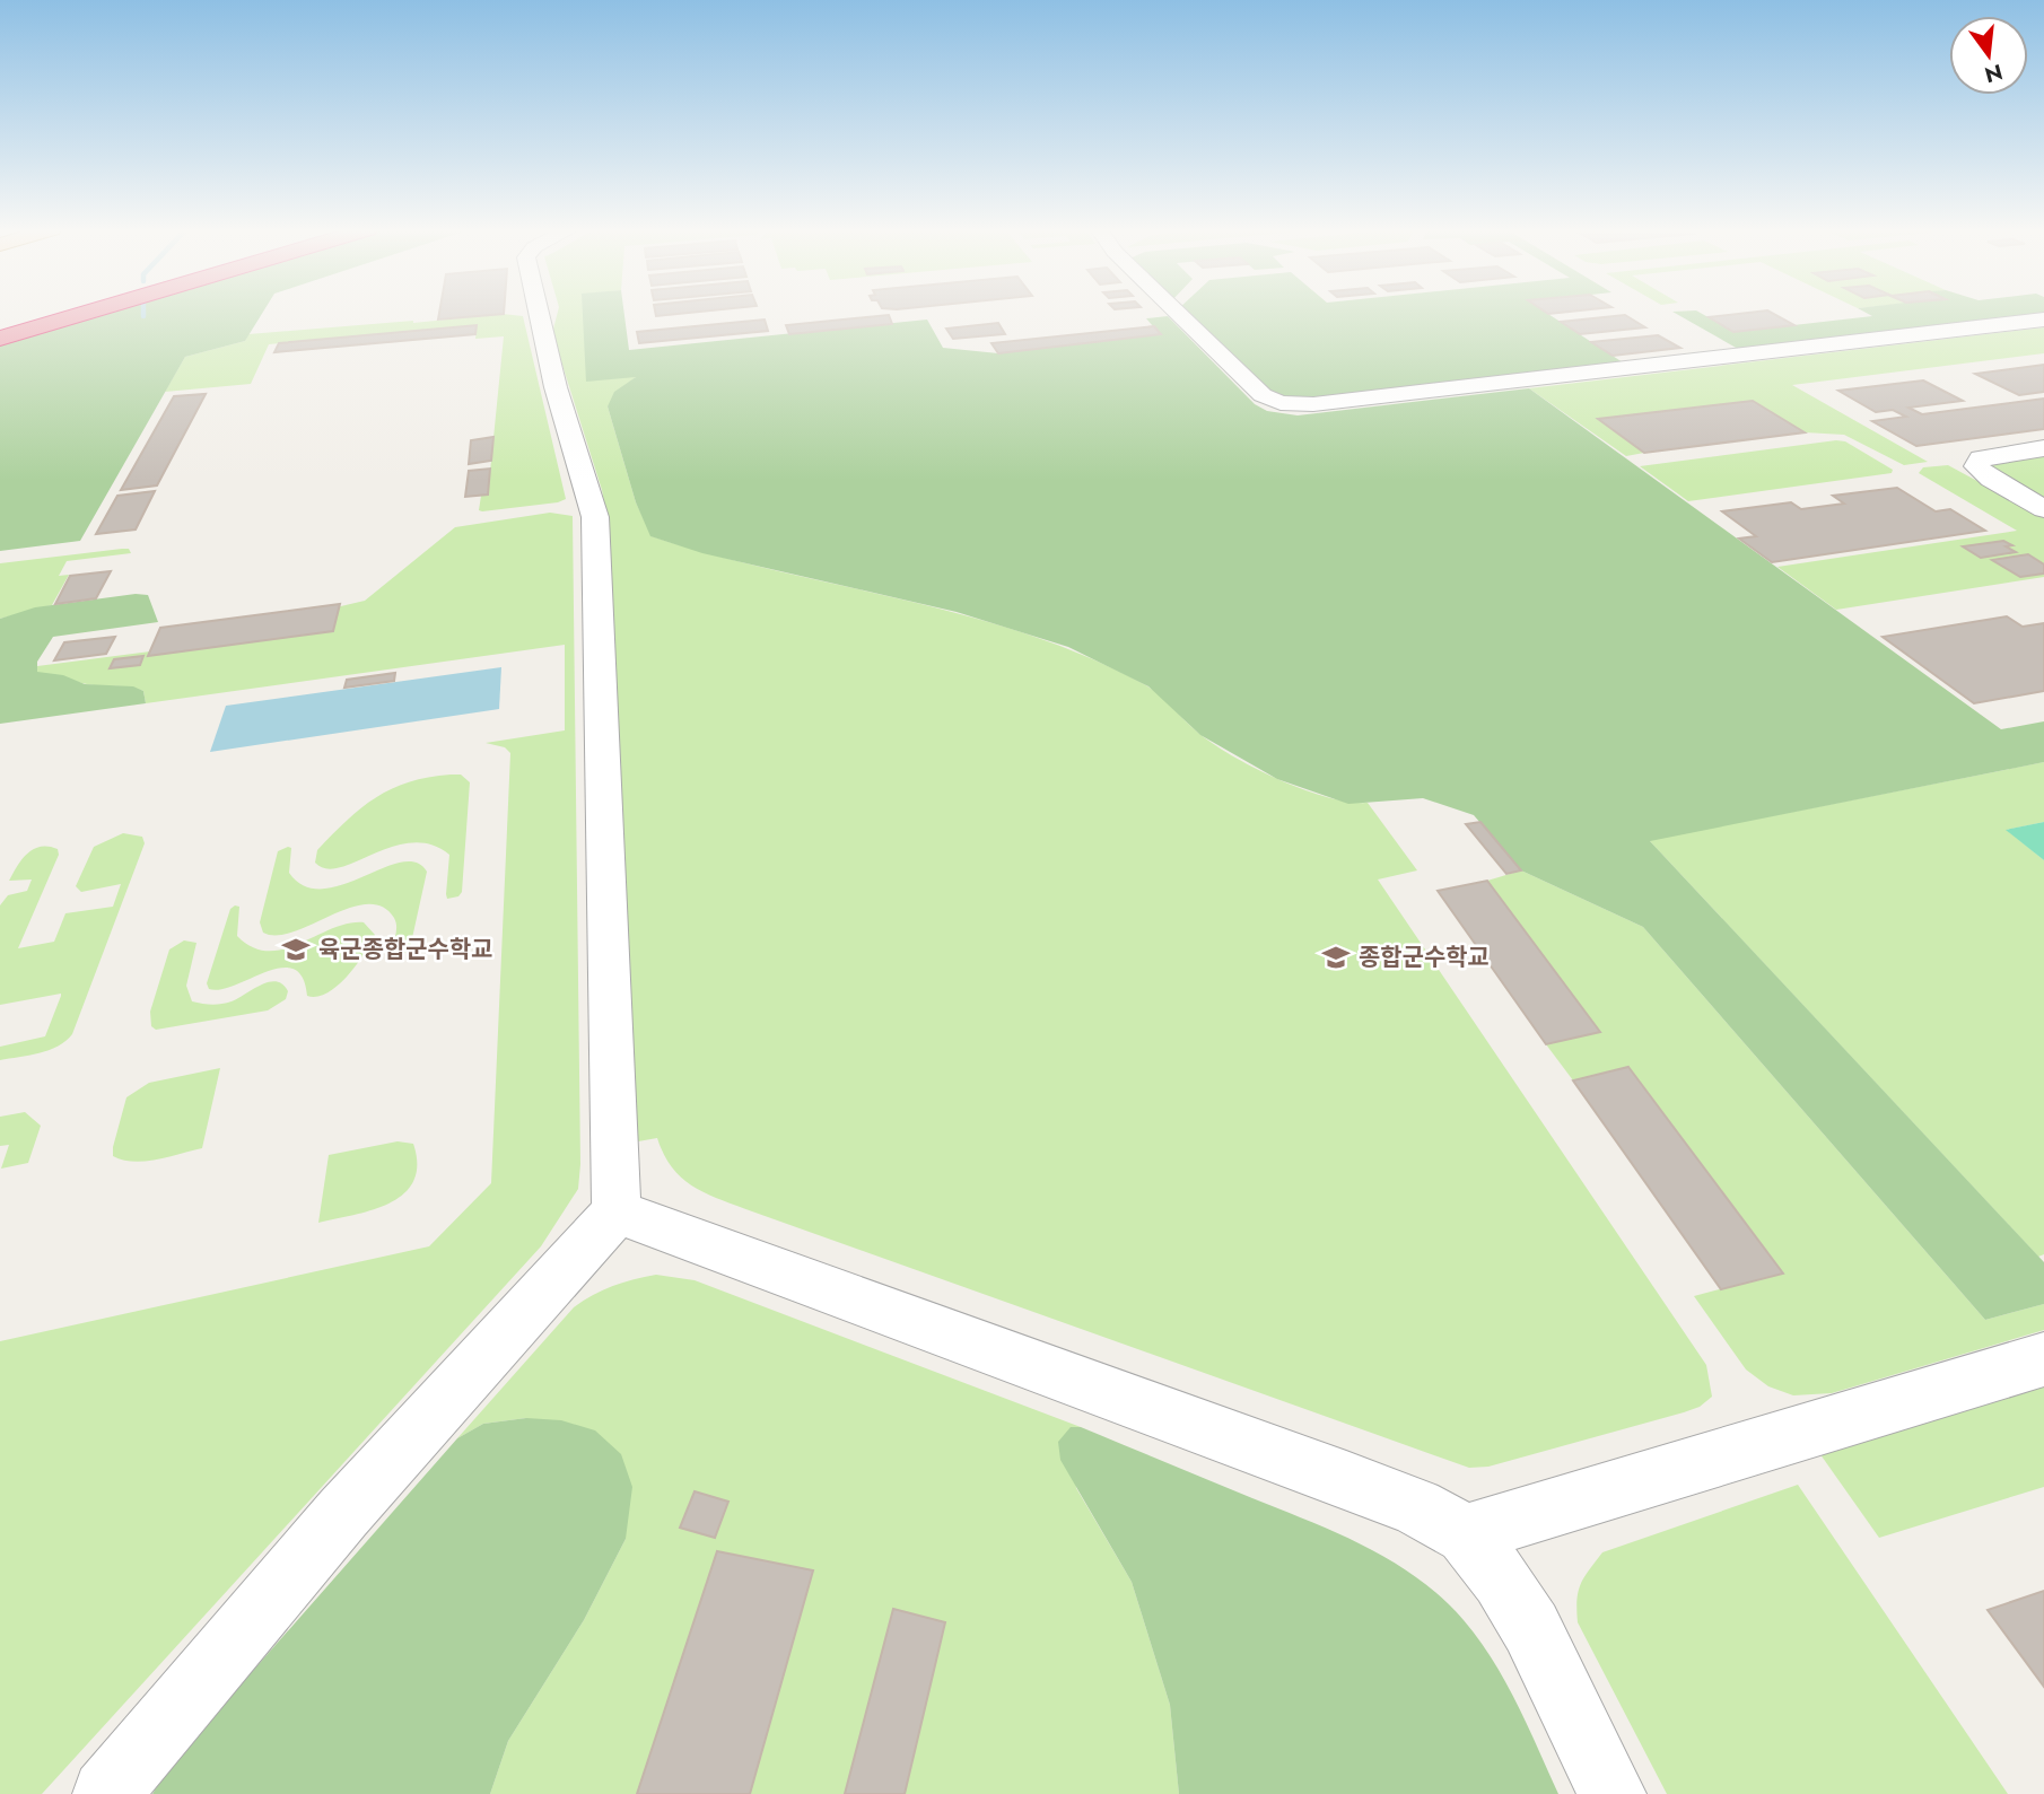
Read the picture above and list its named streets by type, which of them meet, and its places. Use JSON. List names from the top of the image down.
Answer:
{
  "places": {
    "school or university": ["육군종합군수학교", "종합군수학교"]
  },
  "north": "bottom"
}
